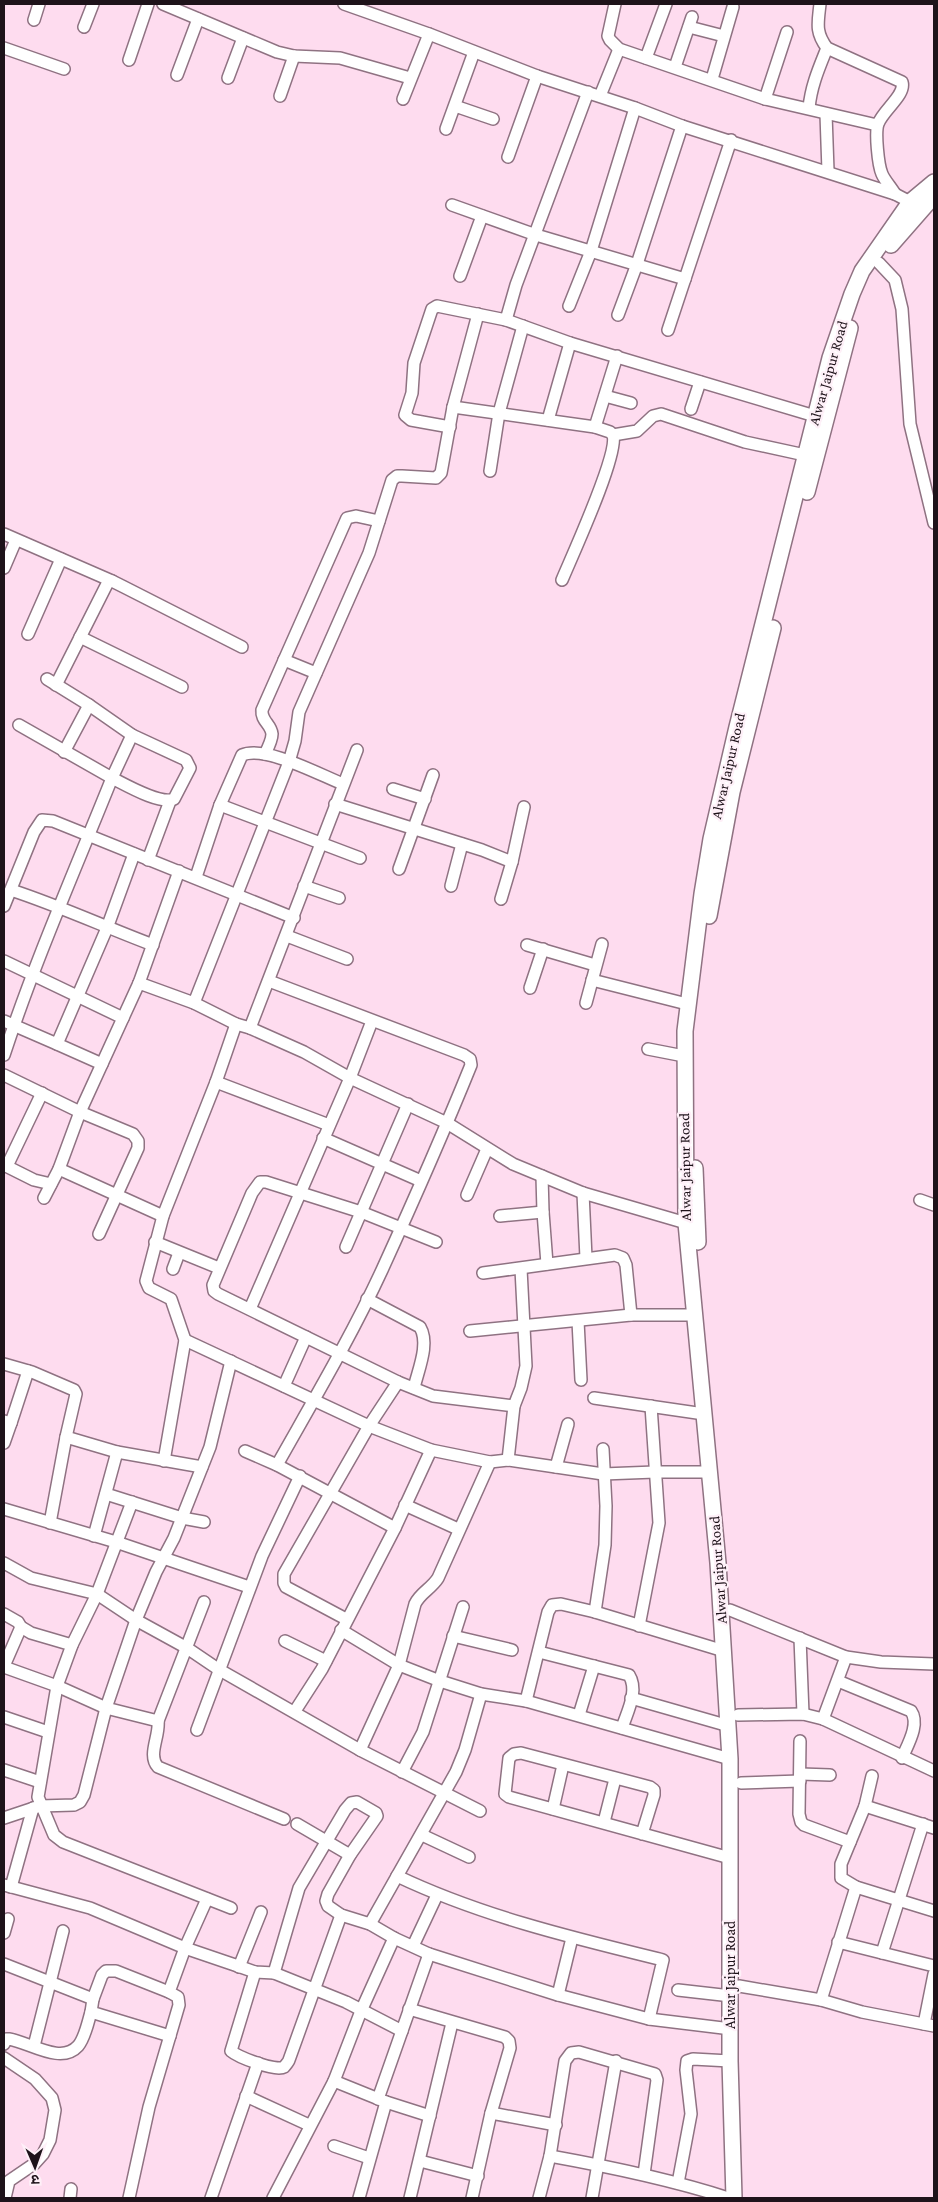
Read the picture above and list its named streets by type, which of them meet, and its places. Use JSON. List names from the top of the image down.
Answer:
{
  "streets": {
    "main road": ["Alwar Jaipur Road"]
  },
  "north": "bottom"
}
